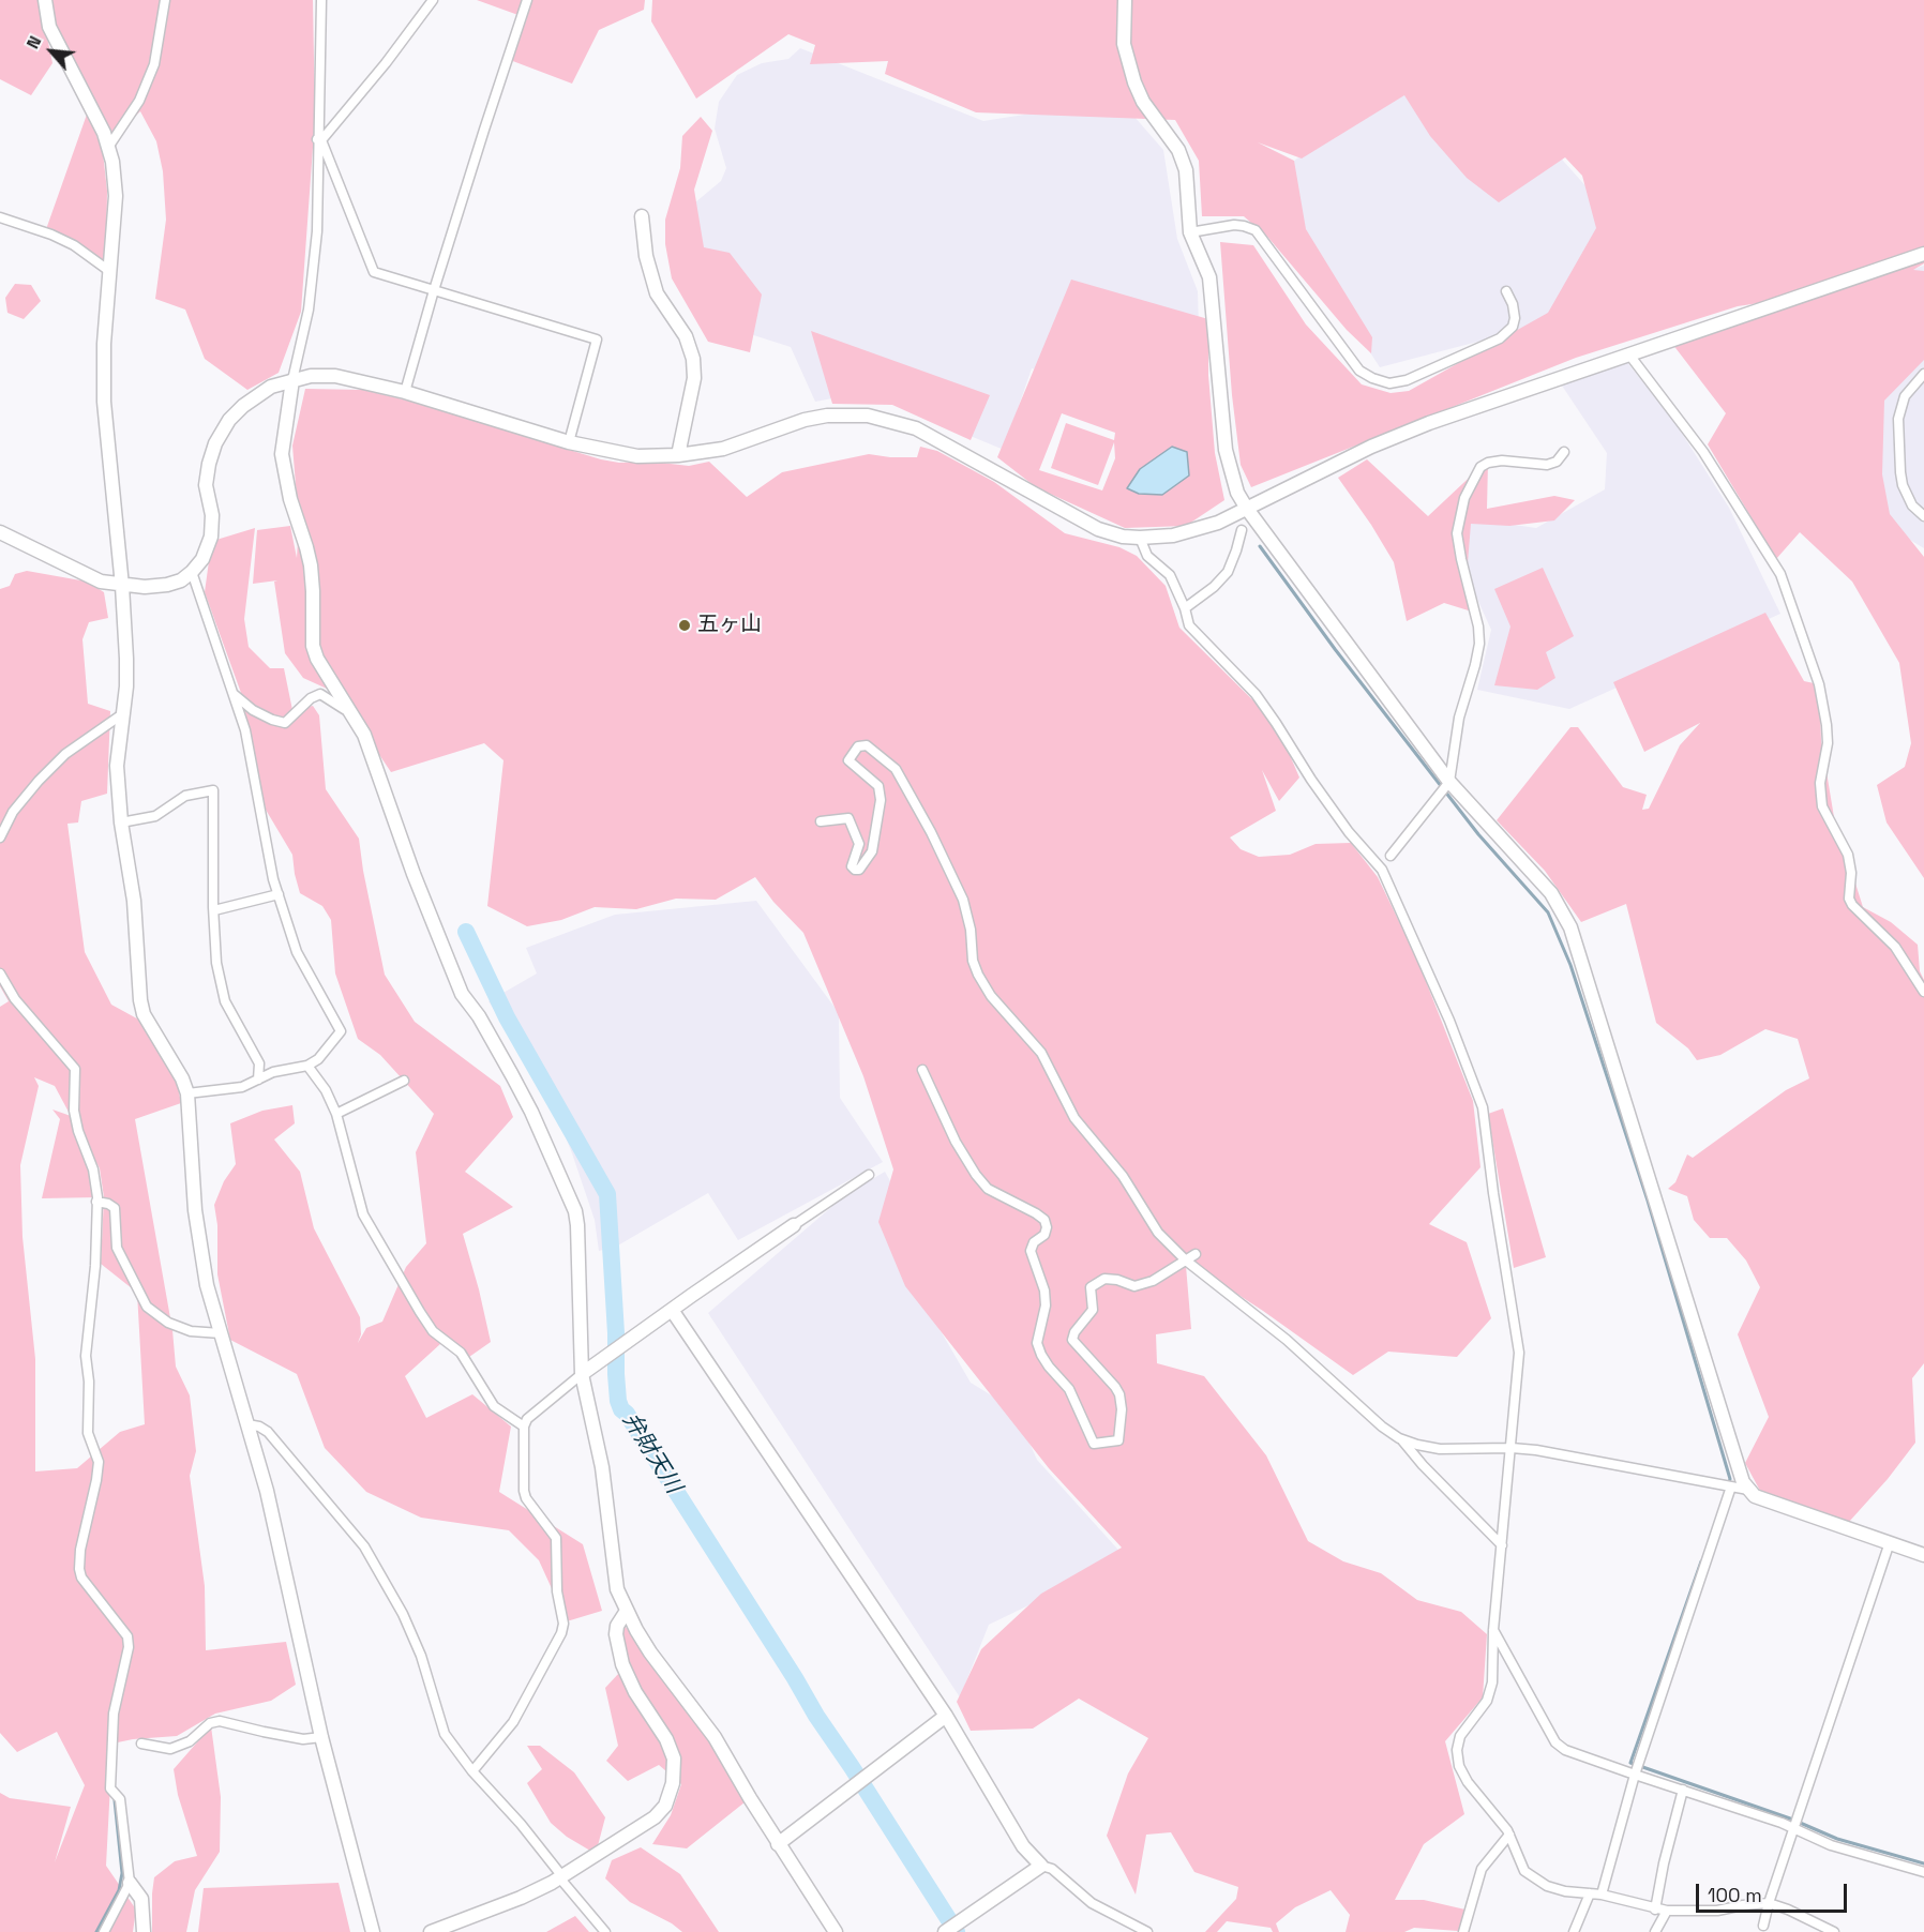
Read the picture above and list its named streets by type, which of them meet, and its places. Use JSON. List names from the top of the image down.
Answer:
{
  "water": ["弁財天川"],
  "places": ["五ヶ山"],
  "scale_bar": "100 m",
  "north": "top left"
}
